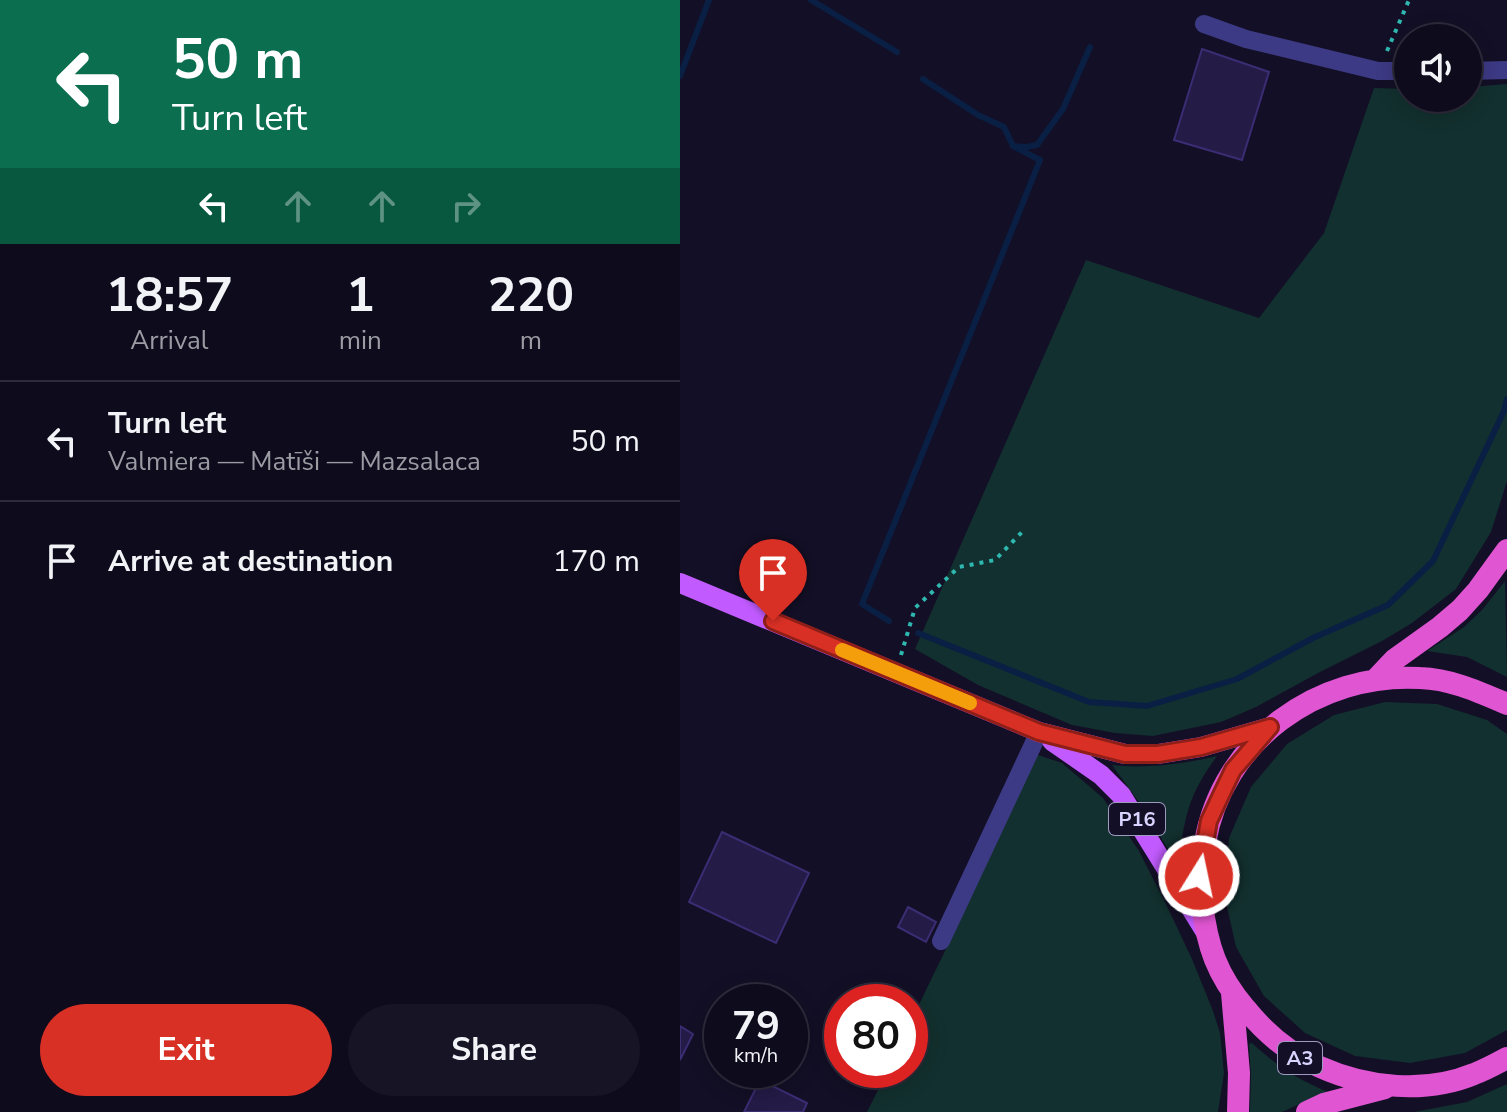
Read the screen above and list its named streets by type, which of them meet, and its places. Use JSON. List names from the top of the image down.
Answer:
{
  "streets": {
    "highway": ["A3"],
    "main road": ["P16"]
  },
  "crossings": [
    ["P16", "A3"]
  ],
  "page": {
    "turn": ["50 m", "Turn left"],
    "eta": [
      "18:57",
      "Arrival",
      "1",
      "min",
      "220",
      "m"
    ],
    "list": [
      {
        "name": "Turn left",
        "note": "Valmiera — Matīši — Mazsalaca",
        "value": "50 m"
      },
      {
        "name": "Arrive at destination",
        "value": "170 m"
      }
    ],
    "speed": "79 km/h",
    "limit": "80",
    "buttons": ["Exit", "Share"]
  }
}
